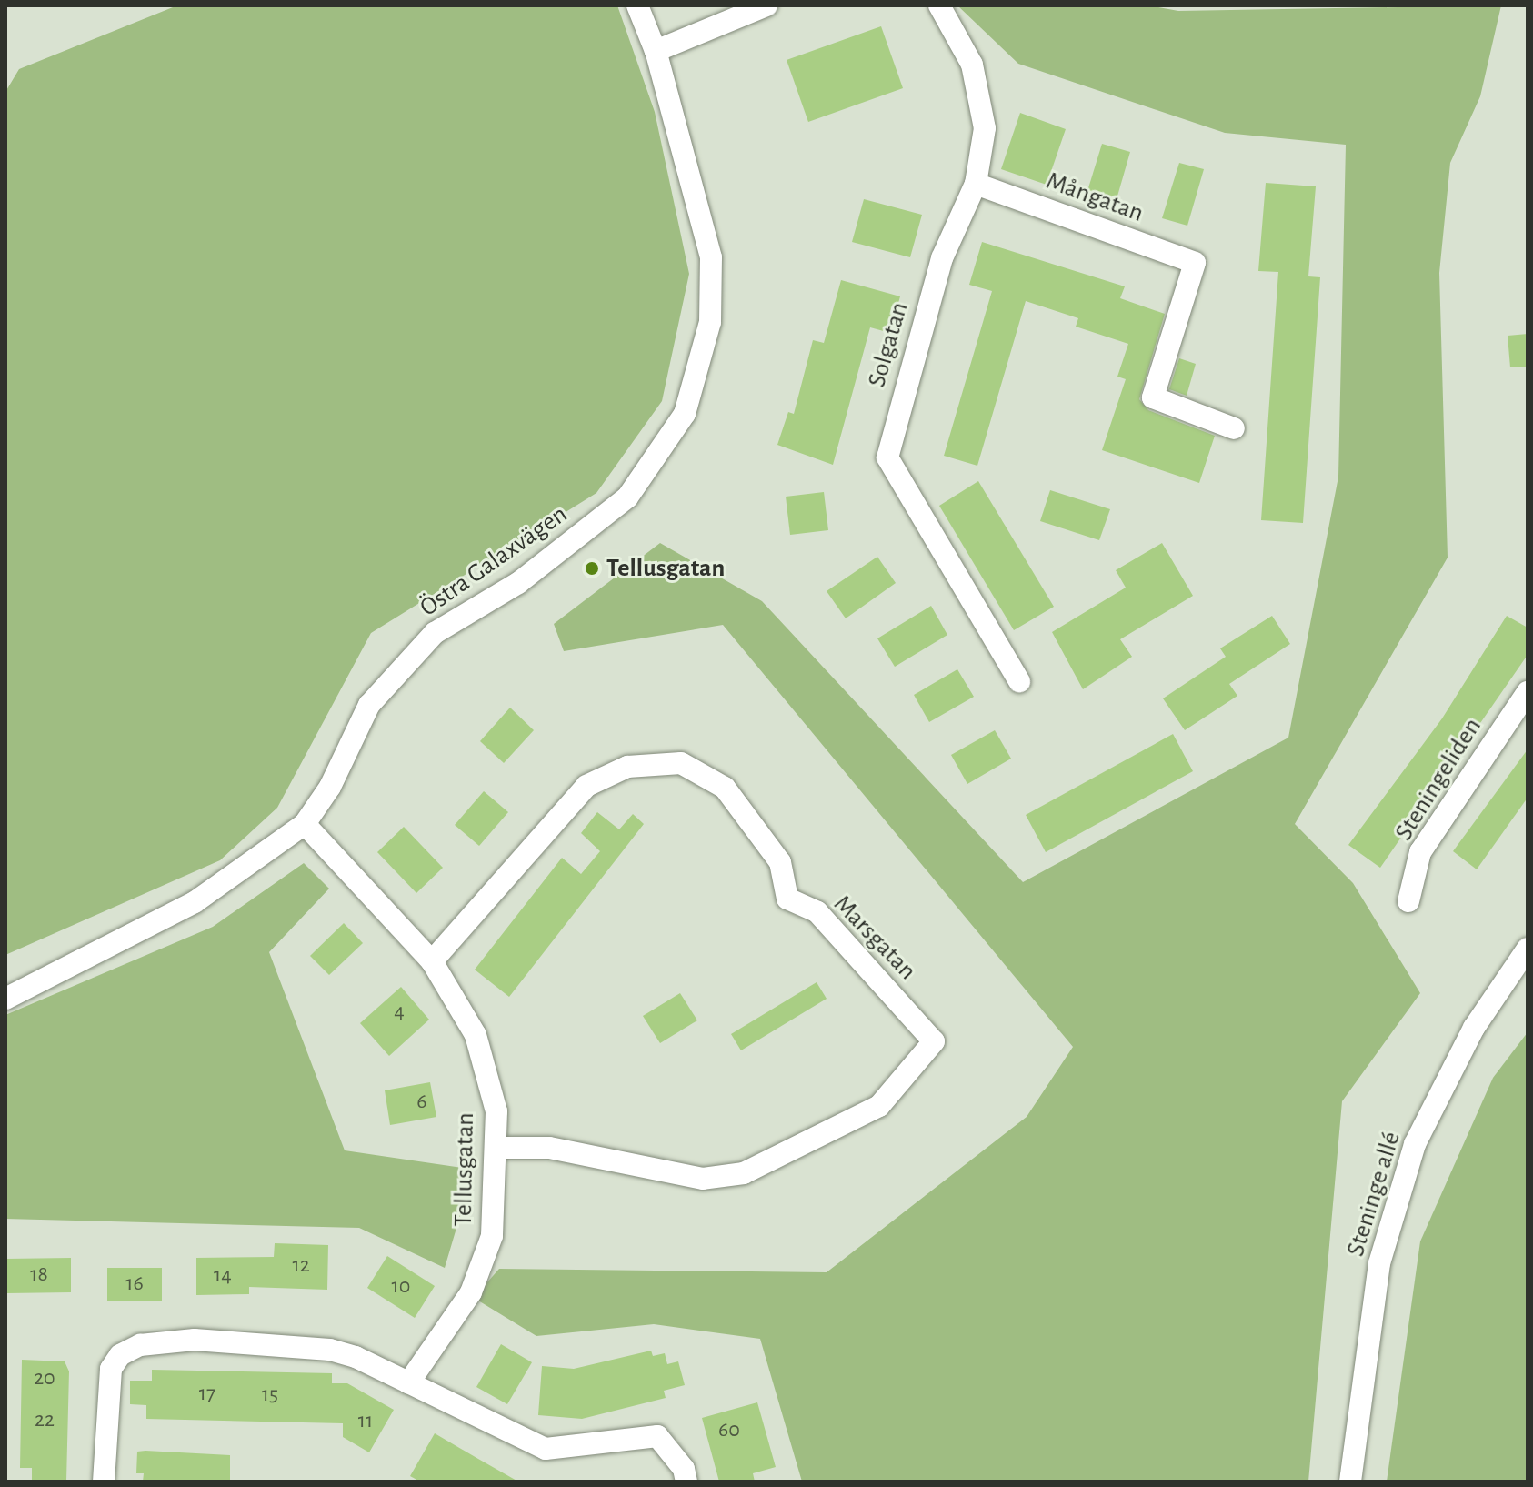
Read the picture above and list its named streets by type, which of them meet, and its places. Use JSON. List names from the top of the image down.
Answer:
{
  "streets": {
    "street": [
      "Mångatan",
      "Solgatan",
      "Östra Galaxvägen",
      "Steningeliden",
      "Marsgatan",
      "Tellusgatan",
      "Steninge allé"
    ]
  },
  "crossings": [
    ["Mångatan", "Solgatan"],
    ["Östra Galaxvägen", "Tellusgatan"],
    ["Marsgatan", "Tellusgatan"]
  ],
  "places": ["Tellusgatan"],
  "house_numbers": [
    "4",
    "6",
    "12",
    "18",
    "14",
    "16",
    "10",
    "20",
    "17",
    "15",
    "22",
    "11",
    "60"
  ]
}
